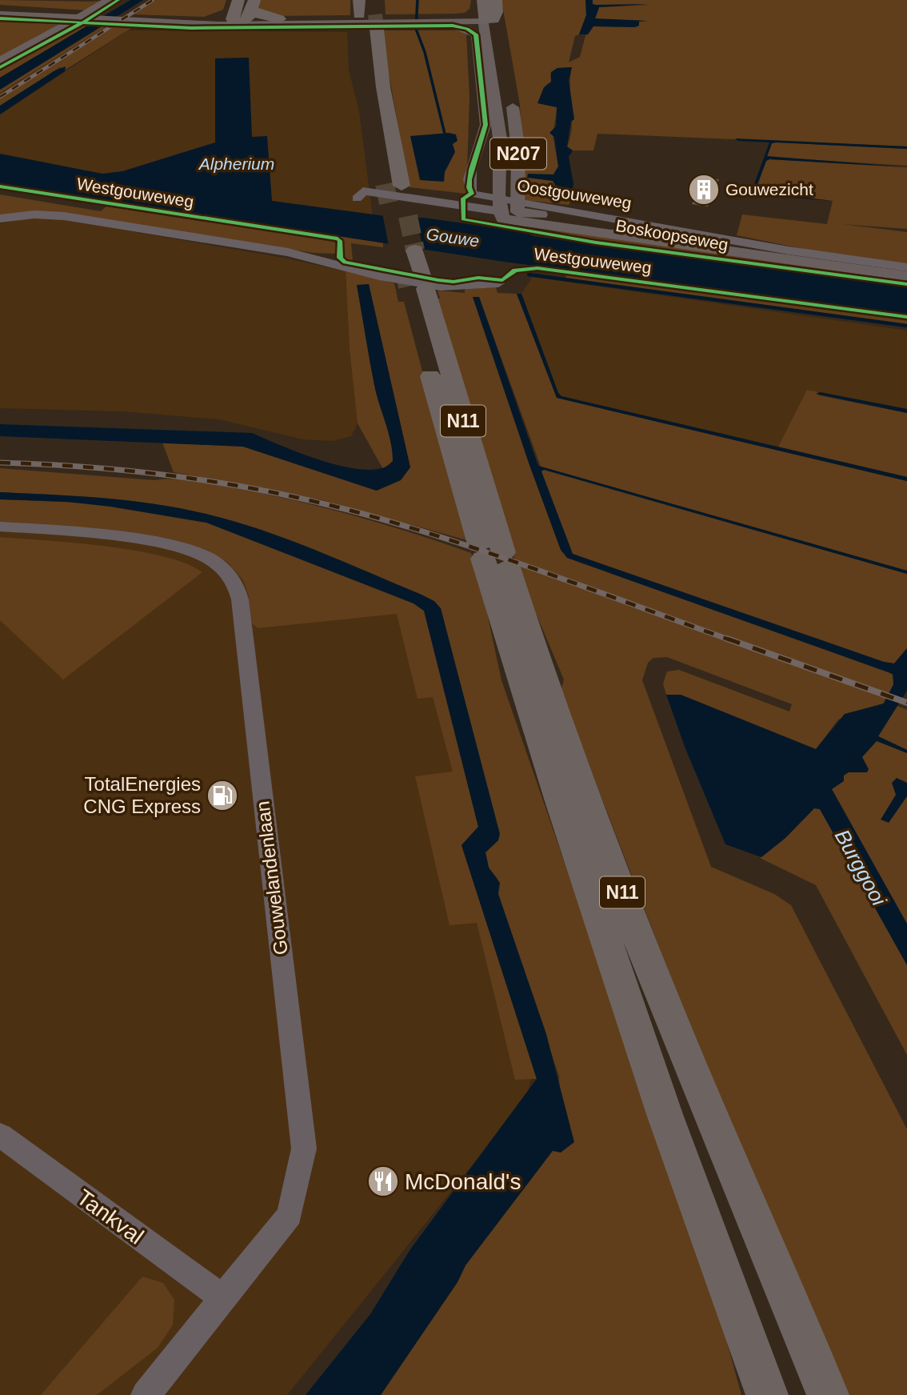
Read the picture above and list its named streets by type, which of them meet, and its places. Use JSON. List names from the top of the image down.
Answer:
{
  "streets": {
    "highway": ["N11"],
    "main road": ["N207", "Boskoopseweg"],
    "street": ["Oostgouweweg", "Gouwelandenlaan", "Tankval"],
    "cycle path": ["Westgouweweg"]
  },
  "crossings": [
    ["N207", "Oostgouweweg"],
    ["N207", "Boskoopseweg"],
    ["Oostgouweweg", "Boskoopseweg"],
    ["Gouwelandenlaan", "Tankval"]
  ],
  "water": ["Alpherium", "Gouwe", "Burggooi"],
  "places": {
    "building": ["Gouwezicht"],
    "fuel station": ["TotalEnergies CNG Express"],
    "restaurant": ["McDonald's"]
  }
}
